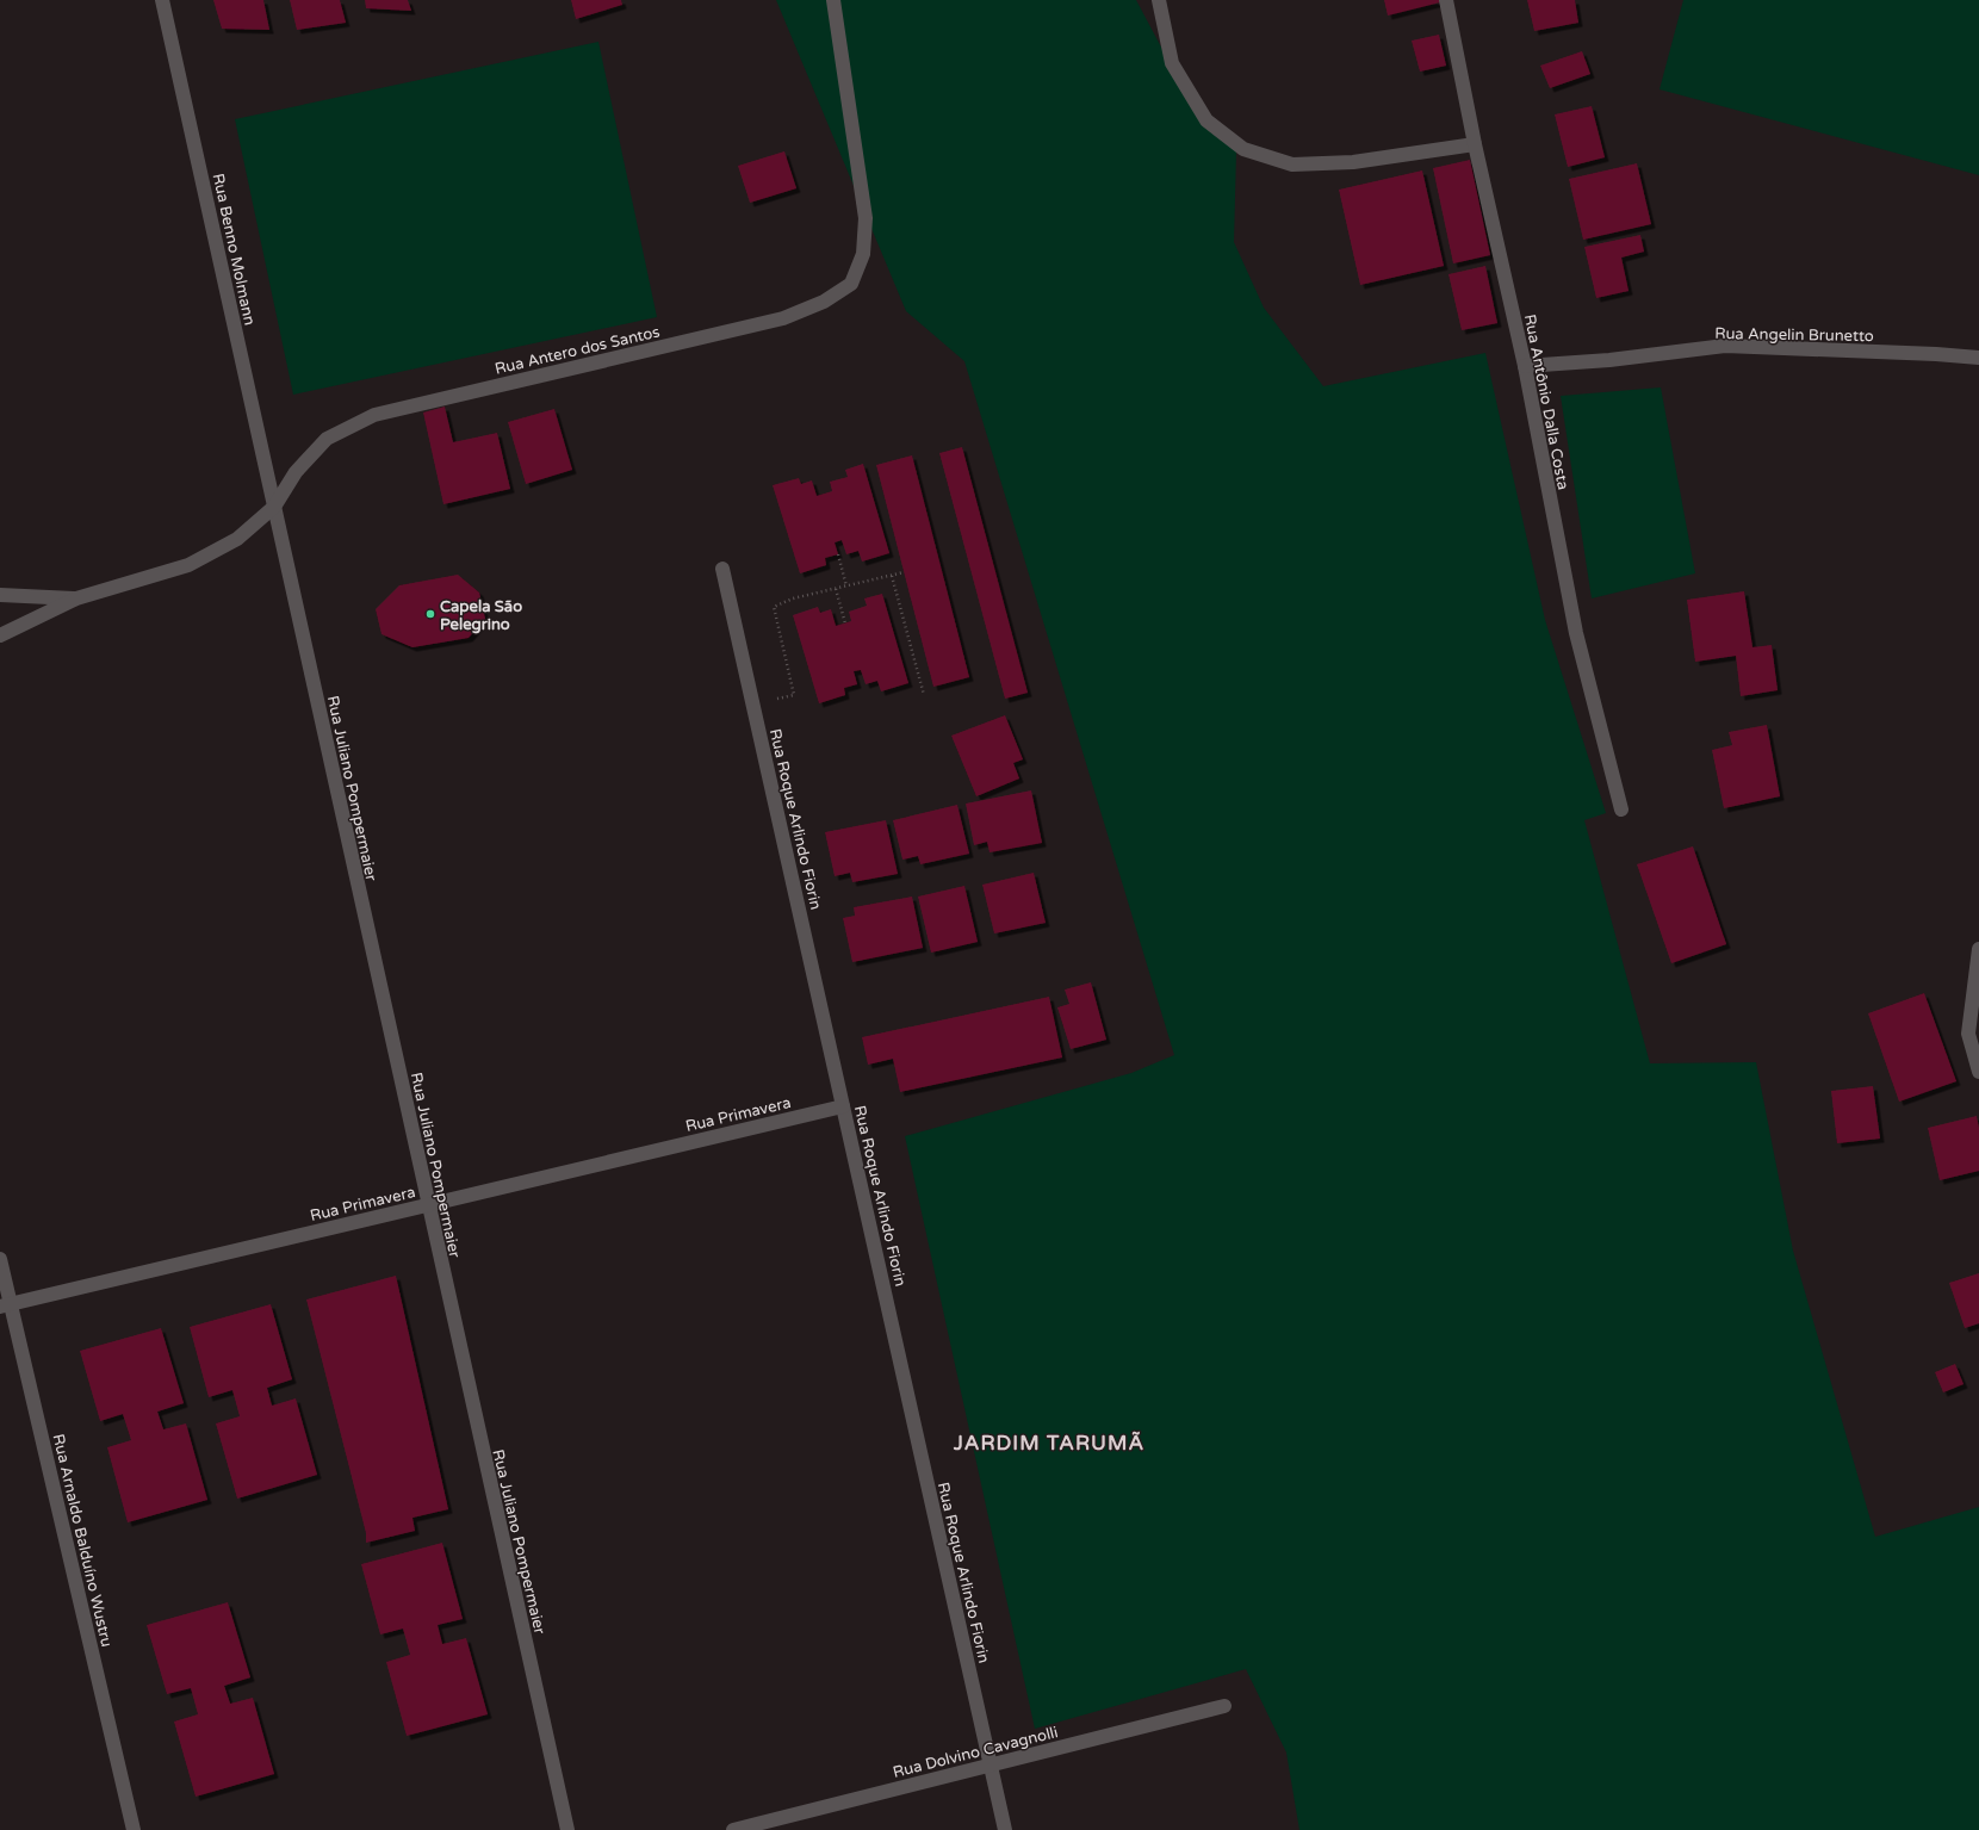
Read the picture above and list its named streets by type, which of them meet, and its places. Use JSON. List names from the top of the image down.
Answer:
{
  "streets": {
    "street": [
      "Rua Benno Molmann",
      "Rua Angelin Brunetto",
      "Rua Antero dos Santos",
      "Rua Antônio Dalla Costa",
      "Rua Juliano Pompermaier",
      "Rua Roque Arlindo Fiorin",
      "Rua Primavera",
      "Rua Arnaldo Balduíno Wustru",
      "Rua Dolvino Cavagnolli"
    ]
  },
  "crossings": [
    ["Rua Benno Molmann", "Rua Antero dos Santos"],
    ["Rua Benno Molmann", "Rua Juliano Pompermaier"],
    ["Rua Angelin Brunetto", "Rua Antônio Dalla Costa"],
    ["Rua Antero dos Santos", "Rua Juliano Pompermaier"],
    ["Rua Juliano Pompermaier", "Rua Primavera"],
    ["Rua Roque Arlindo Fiorin", "Rua Primavera"],
    ["Rua Roque Arlindo Fiorin", "Rua Dolvino Cavagnolli"],
    ["Rua Primavera", "Rua Arnaldo Balduíno Wustru"]
  ],
  "districts": ["JARDIM TARUMÃ"],
  "places": ["Capela São Pelegrino"]
}
